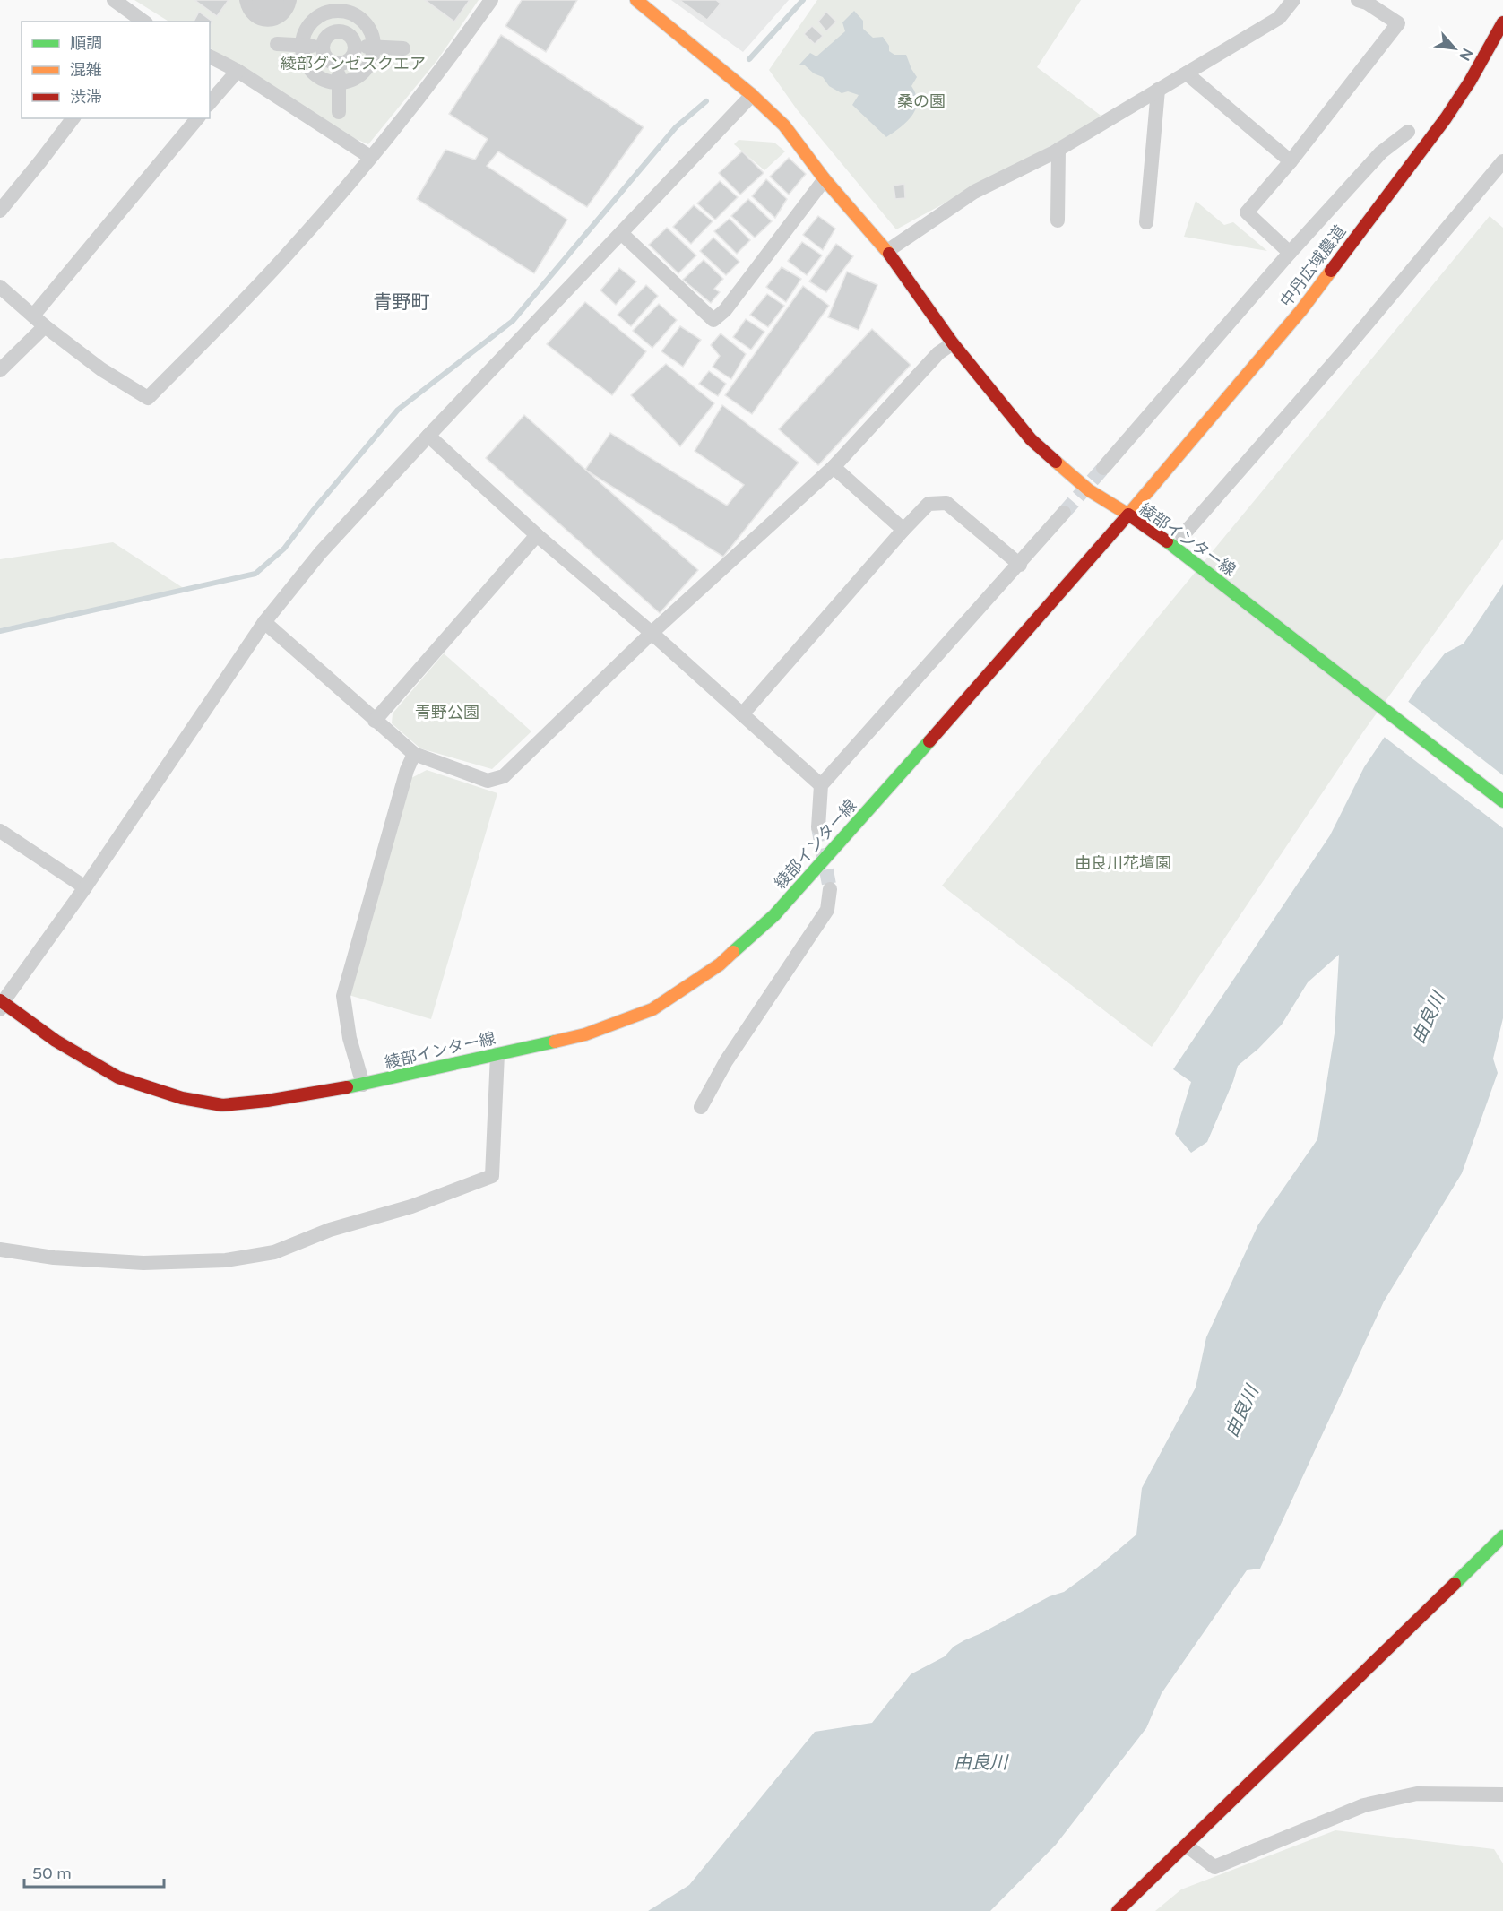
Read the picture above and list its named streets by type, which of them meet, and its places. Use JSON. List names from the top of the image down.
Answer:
{
  "streets": {
    "street": ["中丹広域農道", "綾部インター線"]
  },
  "crossings": [
    ["中丹広域農道", "綾部インター線"]
  ],
  "districts": ["青野町"],
  "water": ["由良川"],
  "parks": [
    "綾部グンゼスクエア",
    "桑の園",
    "青野公園",
    "由良川花壇園"
  ],
  "legend": ["順調", "混雑", "渋滞"],
  "scale_bar": "50 m",
  "north": "bottom right"
}
